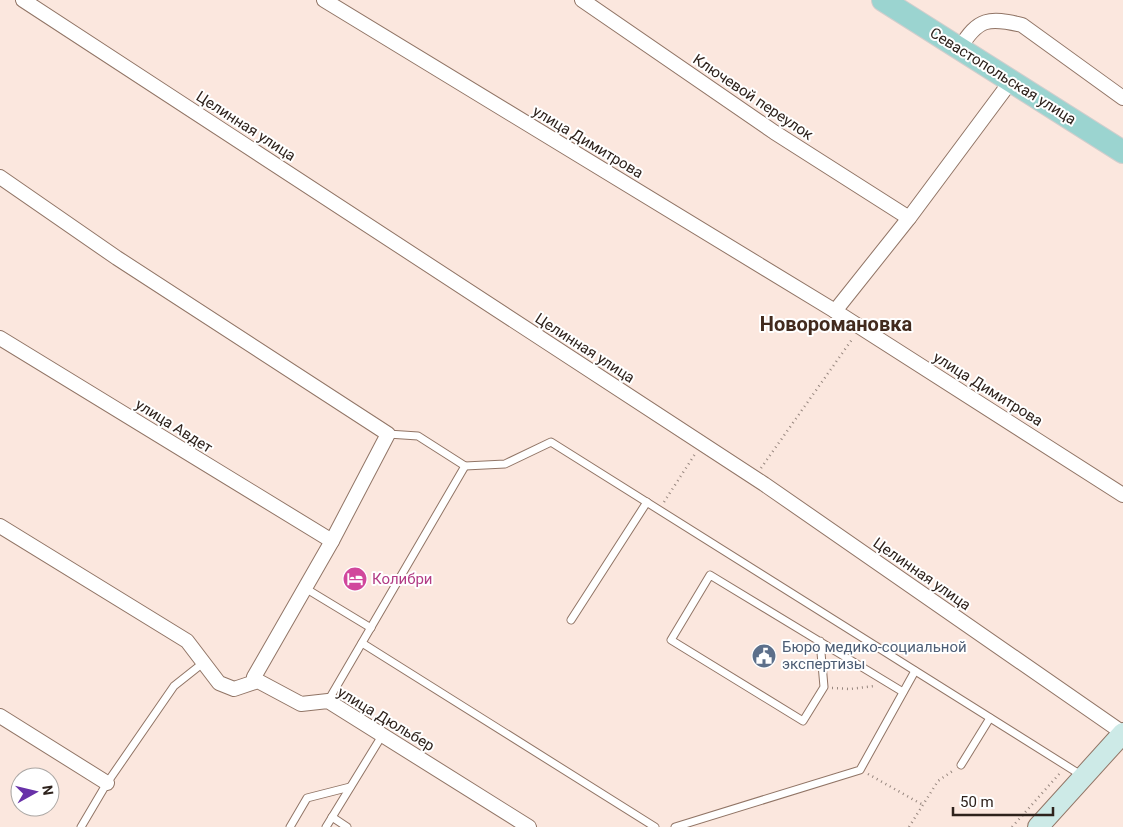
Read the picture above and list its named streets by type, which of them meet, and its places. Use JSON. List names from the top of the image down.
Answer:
{
  "streets": {
    "main road": ["Севастопольская улица"],
    "street": [
      "Ключевой переулок",
      "Целинная улица",
      "улица Димитрова",
      "улица Авдет",
      "улица Дюльбер"
    ]
  },
  "districts": ["Новоромановка"],
  "places": {
    "hotel": ["Колибри"],
    "public building": ["Бюро медико-социальной экспертизы"]
  },
  "scale_bar": "50 m",
  "north": "right"
}
